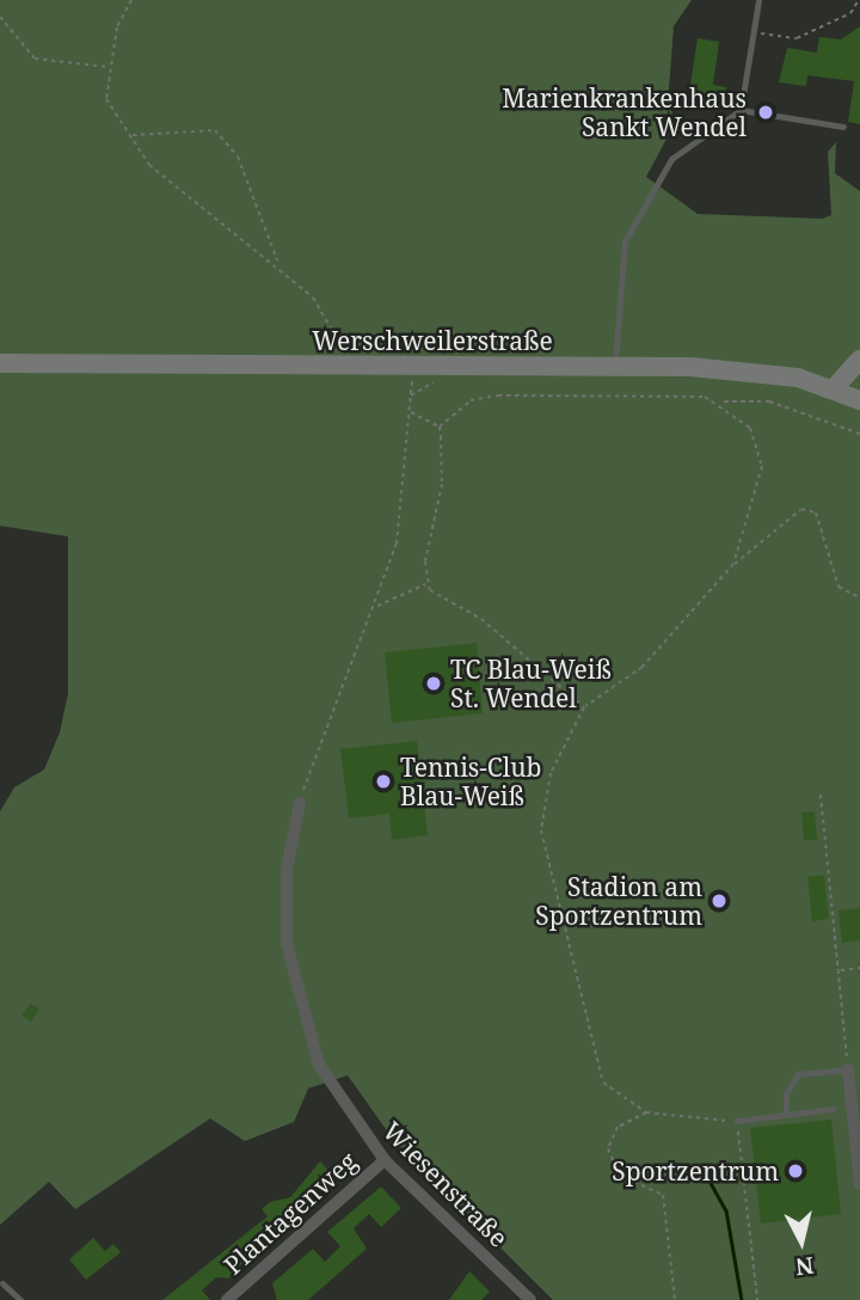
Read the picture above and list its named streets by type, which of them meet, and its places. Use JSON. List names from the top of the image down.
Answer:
{
  "streets": {
    "main road": ["Werschweilerstraße"],
    "street": ["Wiesenstraße", "Plantagenweg"]
  },
  "crossings": [
    ["Wiesenstraße", "Plantagenweg"]
  ],
  "places": [
    "Marienkrankenhaus Sankt Wendel",
    "TC Blau-Weiß St. Wendel",
    "Tennis-Club Blau-Weiß",
    "Stadion am Sportzentrum",
    "Sportzentrum"
  ],
  "north": "bottom"
}
